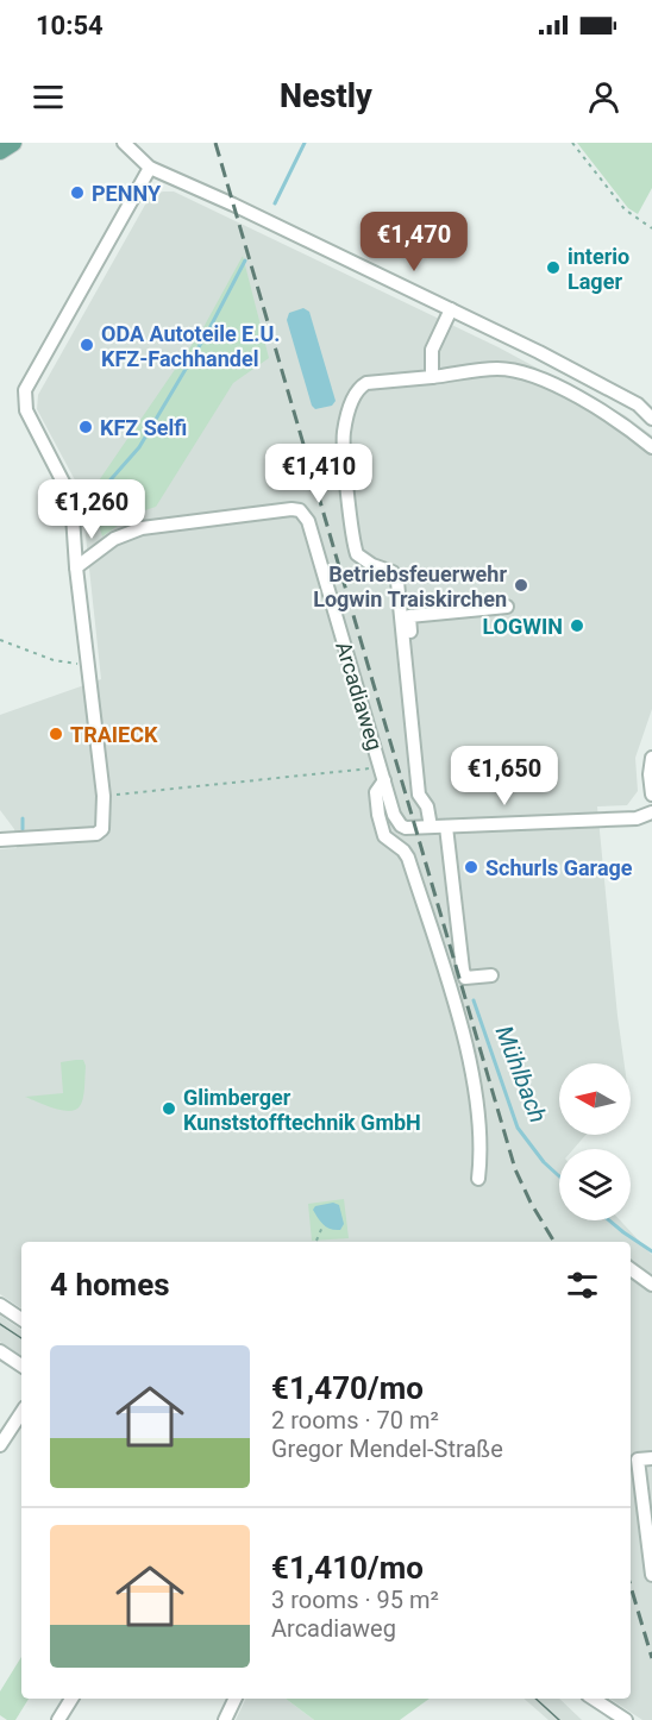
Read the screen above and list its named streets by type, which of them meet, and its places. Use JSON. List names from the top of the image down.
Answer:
{
  "streets": {
    "street": ["Arcadiaweg"]
  },
  "water": ["Mühlbach"],
  "places": [
    "PENNY",
    "interio Lager",
    "ODA Autoteile E.U. KFZ-Fachhandel",
    "KFZ Selfi",
    "Betriebsfeuerwehr Logwin Traiskirchen",
    "LOGWIN",
    "TRAIECK",
    "Schurls Garage",
    "Glimberger Kunststofftechnik GmbH"
  ],
  "north": "left",
  "page": {
    "status": "10:54",
    "header": "Nestly",
    "price": [
      "€1,470",
      "€1,410",
      "€1,260",
      "€1,650"
    ],
    "heading": "4 homes",
    "list": [
      {
        "name": "€1,470/mo",
        "note": "2 rooms · 70 m² · Gregor Mendel-Straße"
      },
      {
        "name": "€1,410/mo",
        "note": "3 rooms · 95 m² · Arcadiaweg"
      }
    ]
  }
}
